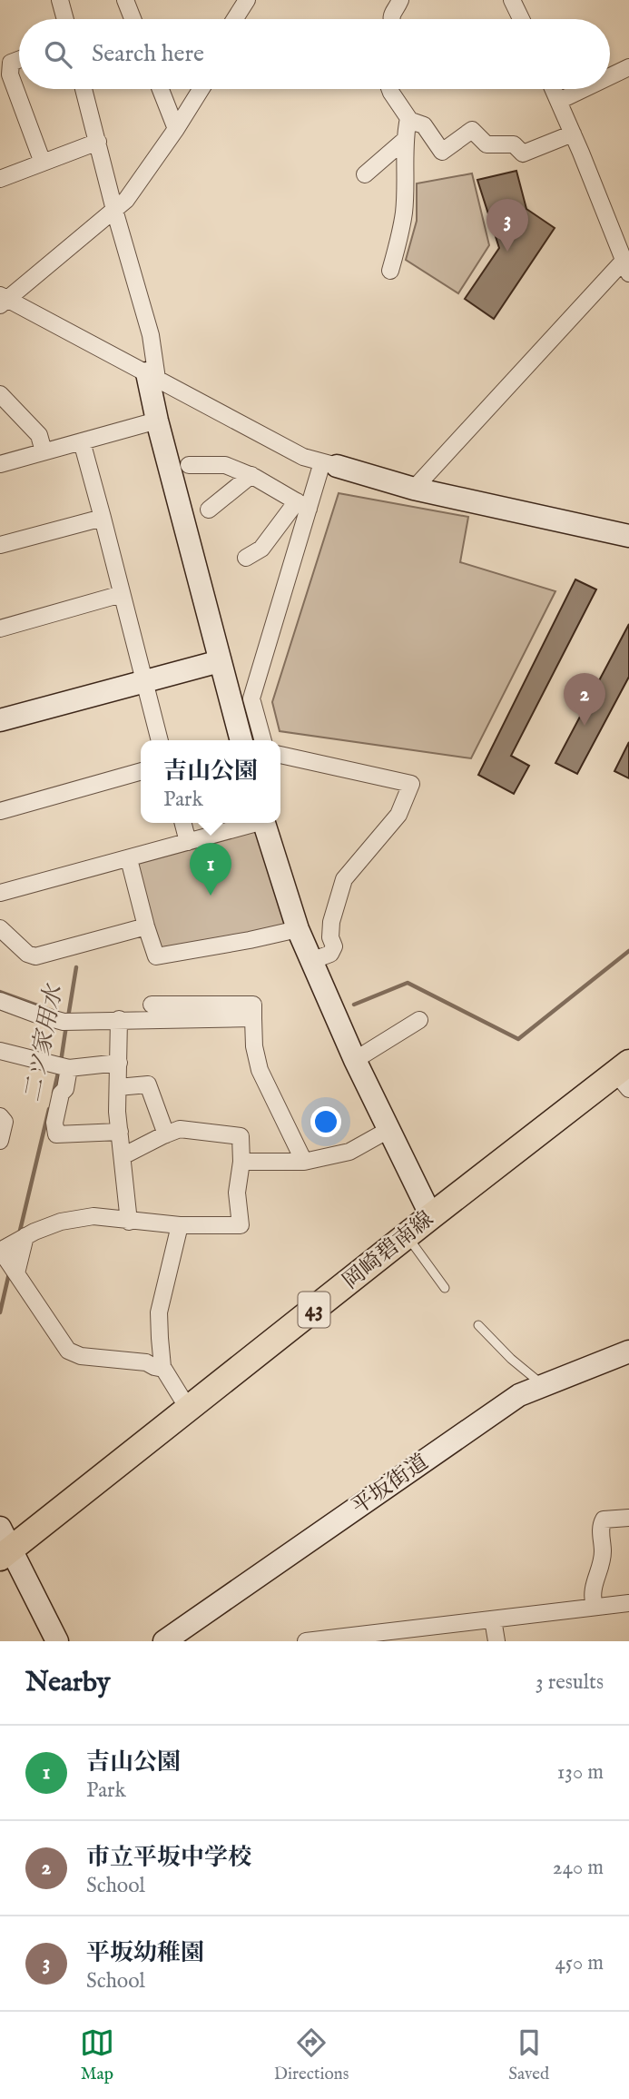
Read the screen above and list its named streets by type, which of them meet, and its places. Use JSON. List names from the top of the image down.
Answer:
{
  "streets": {
    "main road": ["岡崎碧南線", "43"],
    "street": ["平坂街道"]
  },
  "water": ["二ツ家用水"],
  "page": {
    "search": "Search here",
    "pins": ["3", "2", "1"],
    "popup": ["吉山公園", "Park"],
    "heading": ["Nearby", "3 results"],
    "list": [
      {
        "mark": "1",
        "name": "吉山公園",
        "note": "Park",
        "value": "130 m"
      },
      {
        "mark": "2",
        "name": "市立平坂中学校",
        "note": "School",
        "value": "240 m"
      },
      {
        "mark": "3",
        "name": "平坂幼稚園",
        "note": "School",
        "value": "450 m"
      }
    ],
    "nav": ["Map", "Directions", "Saved"]
  }
}
